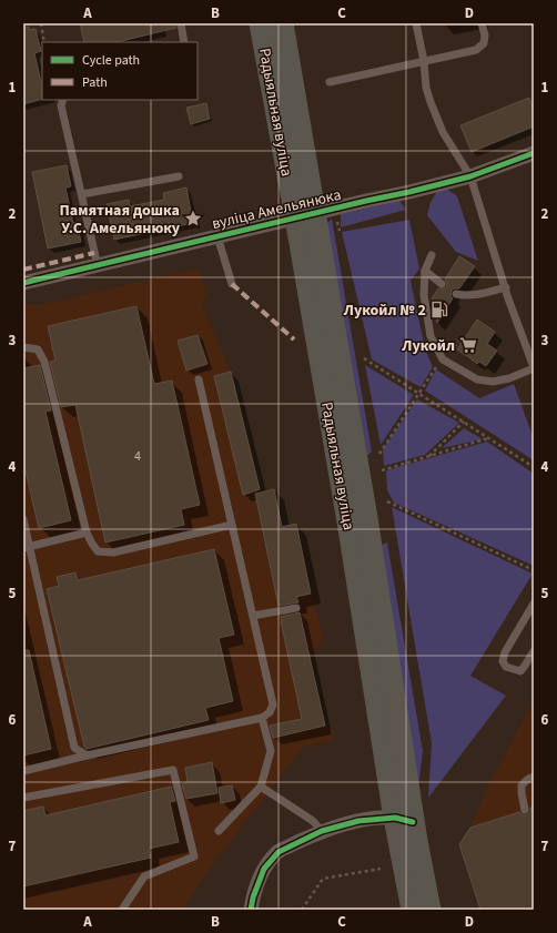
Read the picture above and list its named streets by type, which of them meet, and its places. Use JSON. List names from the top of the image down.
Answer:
{
  "streets": {
    "main road": ["Радыяльная вуліца"],
    "street": ["вуліца Амельянюка"]
  },
  "crossings": [
    ["Радыяльная вуліца", "вуліца Амельянюка"]
  ],
  "places": {
    "place": ["Памятная дошка У.С. Амельянюку"],
    "fuel station": ["Лукойл № 2"],
    "supermarket": ["Лукойл"]
  },
  "house_numbers": ["4"],
  "legend": ["Cycle path", "Path"],
  "grid": {
    "columns": [
      "A",
      "B",
      "C",
      "D"
    ],
    "rows": [
      "1",
      "2",
      "3",
      "4",
      "5",
      "6",
      "7"
    ]
  }
}
